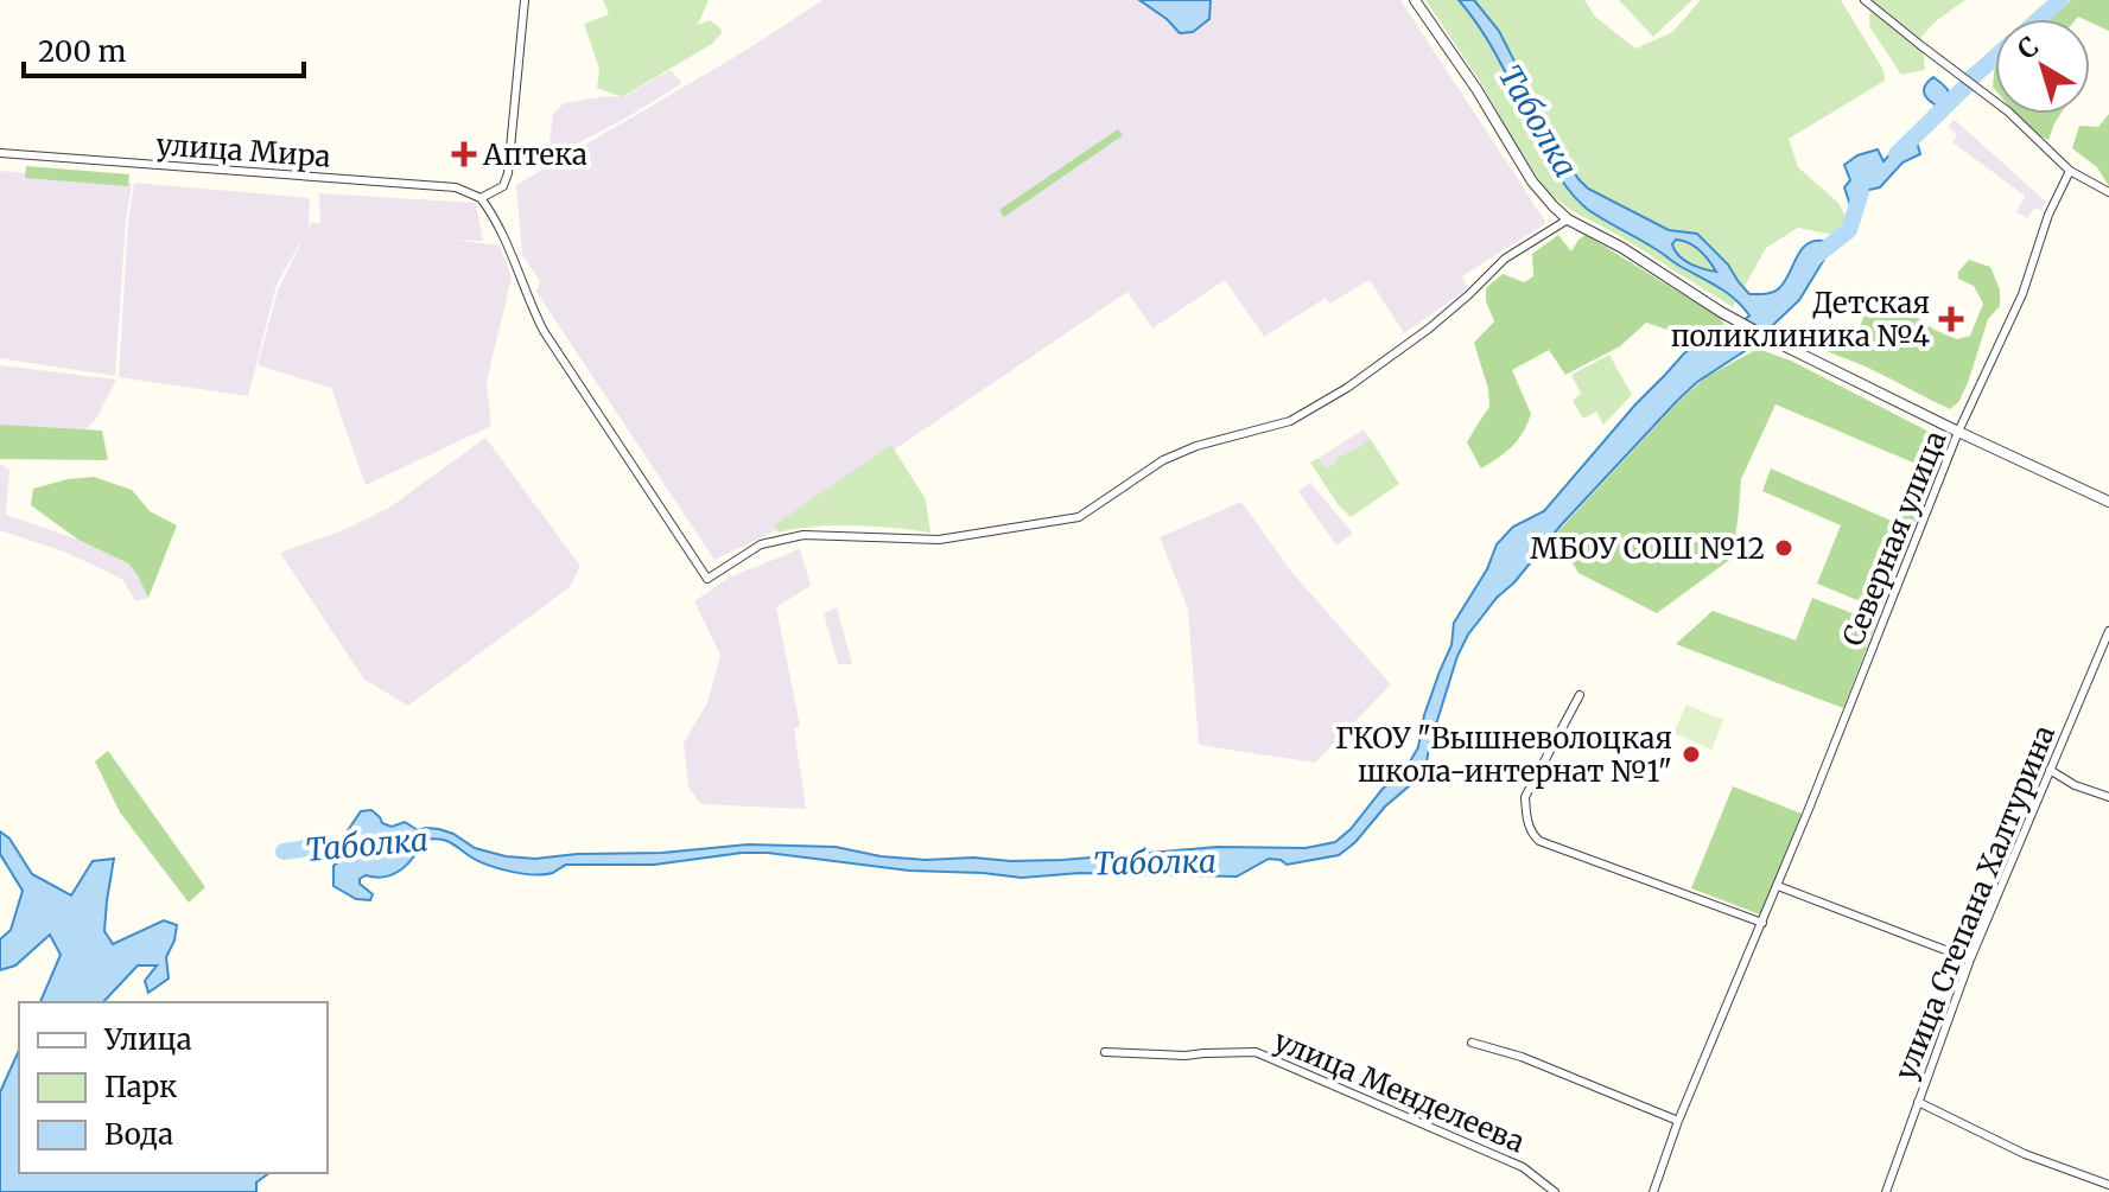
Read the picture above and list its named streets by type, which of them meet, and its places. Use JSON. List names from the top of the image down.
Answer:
{
  "streets": {
    "street": [
      "улица Мира",
      "Северная улица",
      "улица Степана Халтурина",
      "улица Менделеева"
    ]
  },
  "water": ["Таболка"],
  "places": {
    "health": ["Аптека", "Детская поликлиника №4"],
    "other": ["МБОУ СОШ №12", "ГКОУ \"Вышневолоцкая школа-интернат №1\""]
  },
  "legend": ["Улица", "Парк", "Вода"],
  "scale_bar": "200 m",
  "north": "top left"
}
